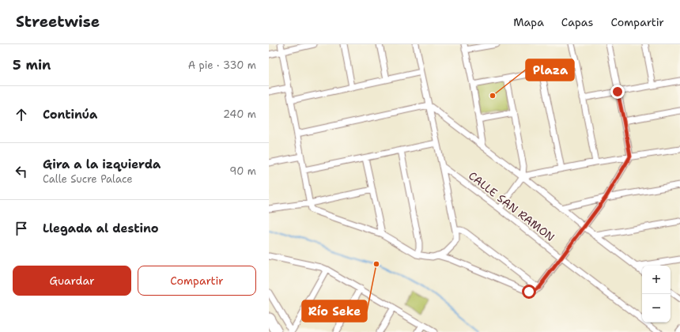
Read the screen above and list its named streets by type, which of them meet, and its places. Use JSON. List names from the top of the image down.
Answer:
{
  "streets": {
    "street": ["CALLE SAN RAMON"]
  },
  "places": ["Plaza", "Río Seke"],
  "page": {
    "header": "Streetwise",
    "nav": ["Mapa", "Capas", "Compartir"],
    "heading": ["5 min", "A pie · 330 m"],
    "list": [
      ["Continúa", "240 m"],
      ["Gira a la izquierda", "Calle Sucre Palace", "90 m"],
      "Llegada al destino"
    ],
    "buttons": ["Guardar", "Compartir"],
    "map_buttons": ["+", "−"]
  }
}
